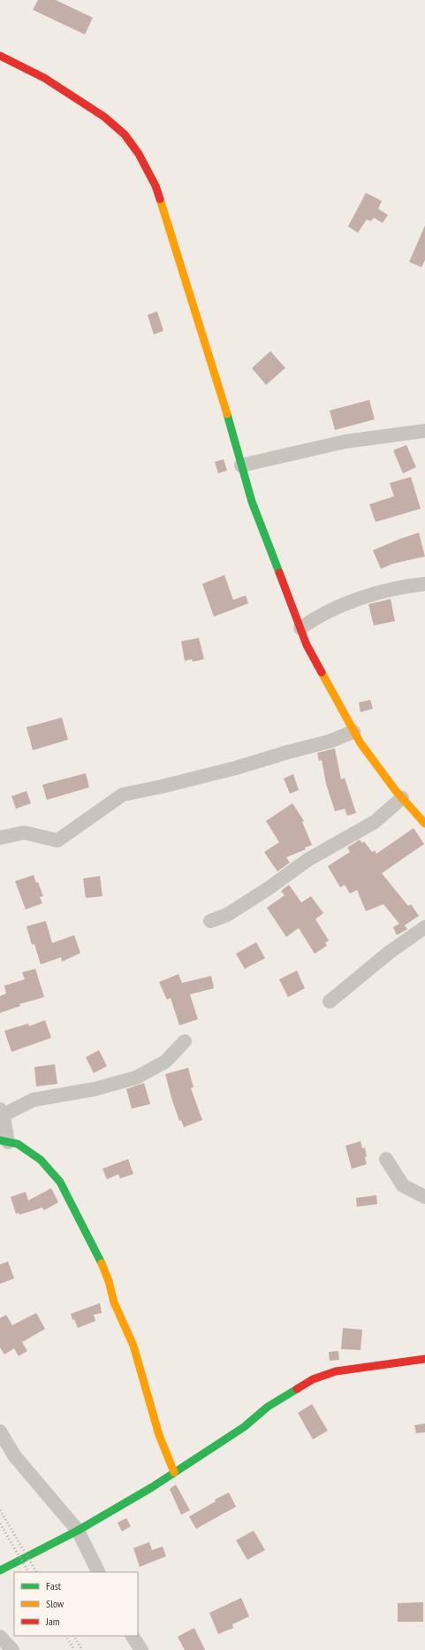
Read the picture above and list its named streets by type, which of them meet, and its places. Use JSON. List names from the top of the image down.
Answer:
{
  "legend": ["Fast", "Slow", "Jam"]
}
